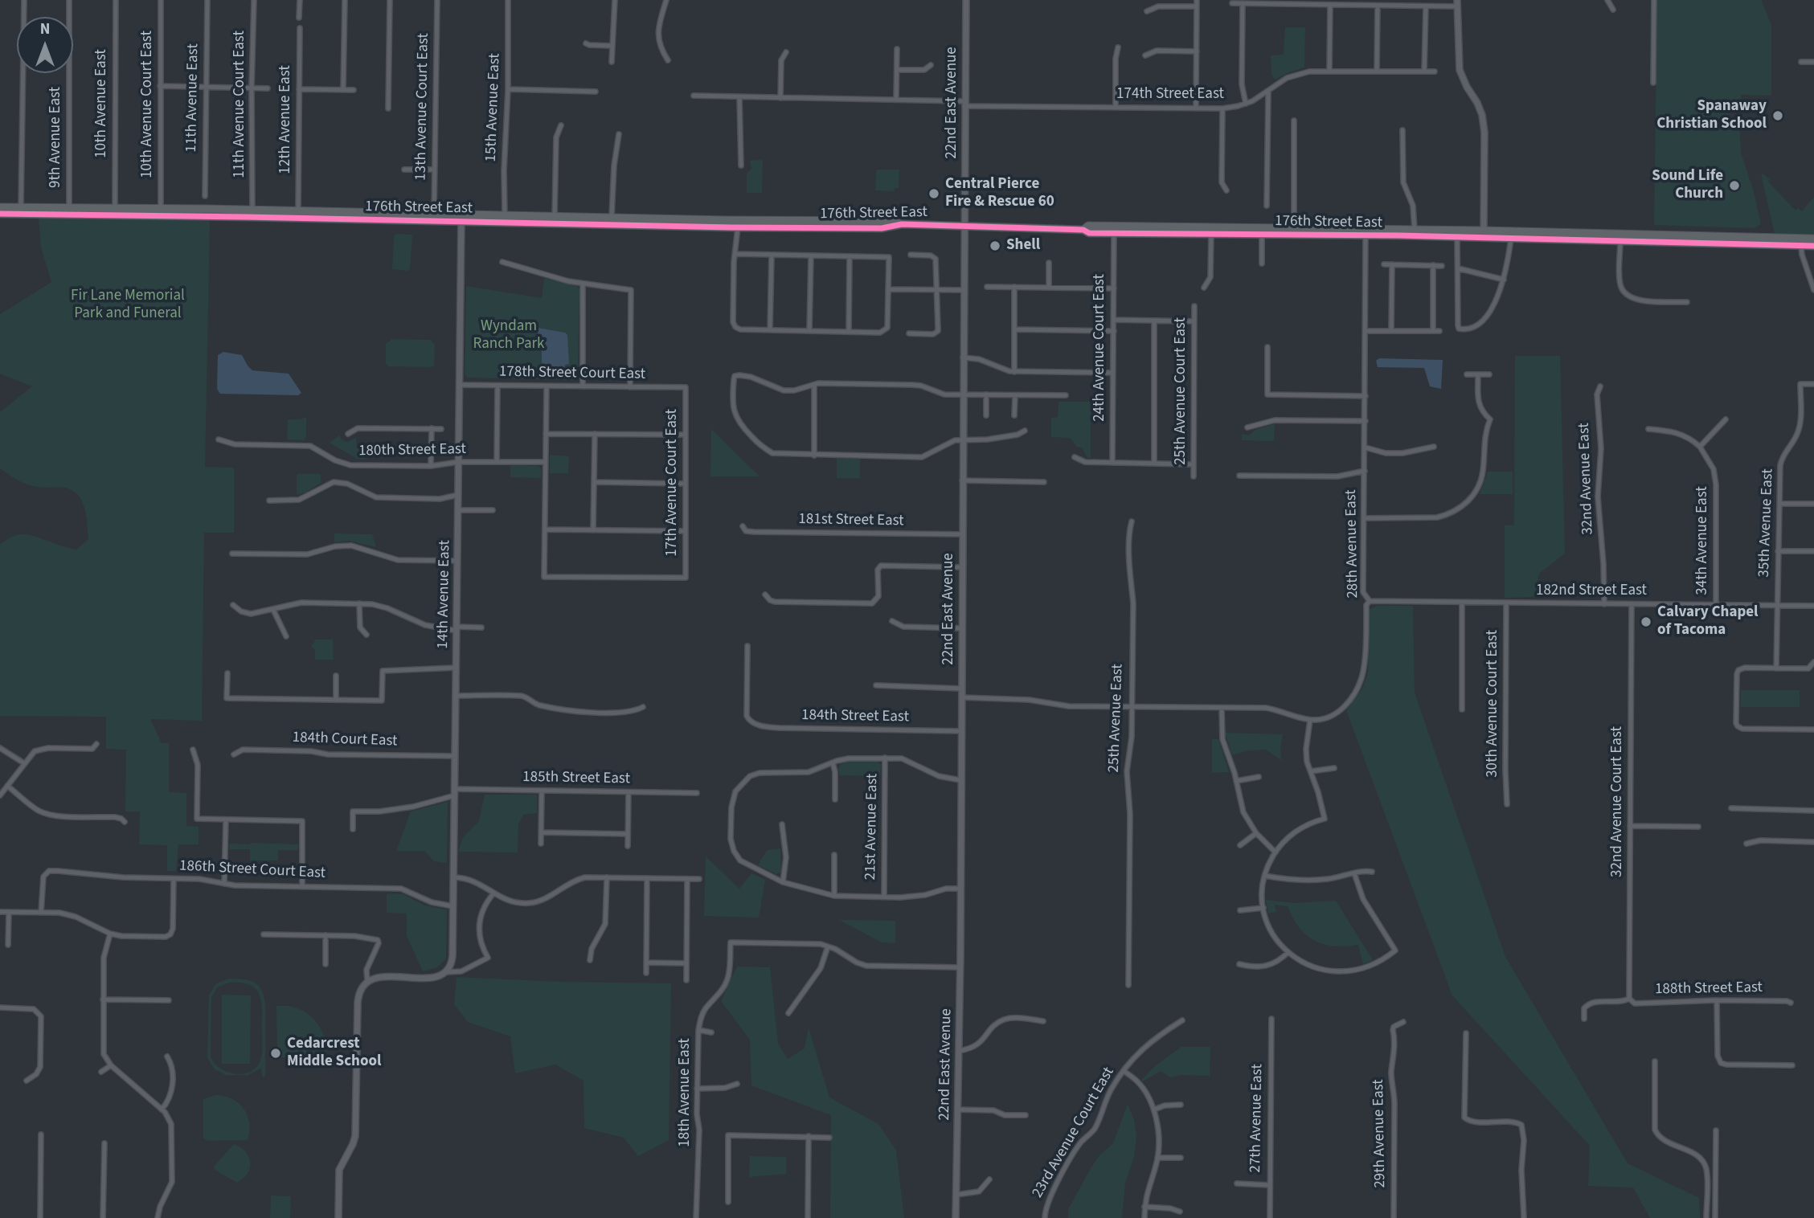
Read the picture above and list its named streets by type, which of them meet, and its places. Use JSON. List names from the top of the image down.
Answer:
{
  "streets": {
    "main road": ["176th Street East"],
    "street": [
      "174th Street East",
      "11th Avenue East",
      "22nd East Avenue",
      "10th Avenue East",
      "10th Avenue Court East",
      "11th Avenue Court East",
      "13th Avenue Court East",
      "15th Avenue East",
      "12th Avenue East",
      "9th Avenue East",
      "24th Avenue Court East",
      "178th Street Court East",
      "25th Avenue Court East",
      "180th Street East",
      "32nd Avenue East",
      "17th Avenue Court East",
      "181st Street East",
      "35th Avenue East",
      "34th Avenue East",
      "28th Avenue East",
      "182nd Street East",
      "14th Avenue East",
      "30th Avenue Court East",
      "184th Street East",
      "25th Avenue East",
      "184th Court East",
      "185th Street East",
      "32nd Avenue Court East",
      "21st Avenue East",
      "186th Street Court East",
      "188th Street East",
      "18th Avenue East",
      "27th Avenue East",
      "23rd Avenue Court East",
      "29th Avenue East"
    ]
  },
  "crossings": [
    ["174th Street East", "22nd East Avenue"],
    ["22nd East Avenue", "176th Street East"],
    ["22nd East Avenue", "181st Street East"],
    ["22nd East Avenue", "184th Street East"],
    ["10th Avenue East", "176th Street East"],
    ["10th Avenue Court East", "176th Street East"],
    ["11th Avenue Court East", "176th Street East"],
    ["13th Avenue Court East", "176th Street East"],
    ["15th Avenue East", "176th Street East"],
    ["12th Avenue East", "176th Street East"],
    ["9th Avenue East", "176th Street East"],
    ["176th Street East", "24th Avenue Court East"],
    ["176th Street East", "28th Avenue East"],
    ["176th Street East", "14th Avenue East"],
    ["178th Street Court East", "17th Avenue Court East"],
    ["178th Street Court East", "14th Avenue East"],
    ["180th Street East", "14th Avenue East"],
    ["32nd Avenue East", "182nd Street East"],
    ["35th Avenue East", "182nd Street East"],
    ["34th Avenue East", "182nd Street East"],
    ["28th Avenue East", "182nd Street East"],
    ["182nd Street East", "30th Avenue Court East"],
    ["182nd Street East", "32nd Avenue Court East"],
    ["14th Avenue East", "184th Court East"],
    ["14th Avenue East", "185th Street East"],
    ["14th Avenue East", "186th Street Court East"],
    ["32nd Avenue Court East", "188th Street East"]
  ],
  "parks": ["Fir Lane Memorial Park and Funeral", "Wyndam Ranch Park"],
  "places": [
    "Spanaway Christian School",
    "Sound Life Church",
    "Central Pierce Fire & Rescue 60",
    "Shell",
    "Calvary Chapel of Tacoma",
    "Cedarcrest Middle School"
  ],
  "north": "top"
}
